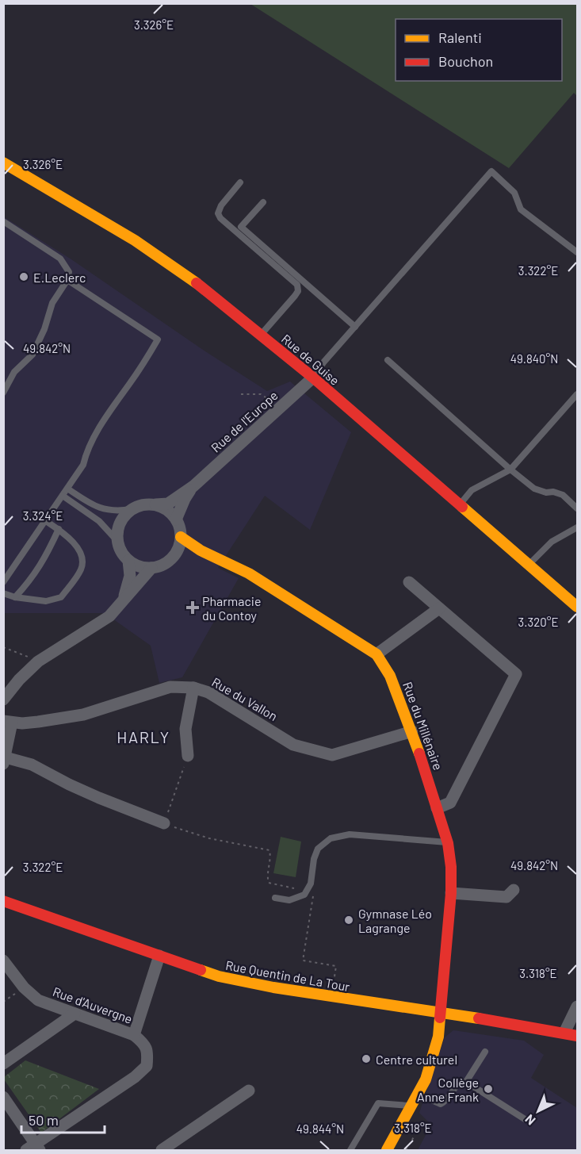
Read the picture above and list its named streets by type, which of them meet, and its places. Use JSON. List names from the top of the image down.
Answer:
{
  "streets": {
    "street": [
      "Rue de Guise",
      "Rue de l'Europe",
      "Rue du Vallon",
      "Rue du Millénaire",
      "Rue Quentin de La Tour",
      "Rue d'Auvergne"
    ]
  },
  "crossings": [
    ["Rue de Guise", "Rue de l'Europe"],
    ["Rue de l'Europe", "Rue du Millénaire"],
    ["Rue du Vallon", "Rue du Millénaire"],
    ["Rue du Millénaire", "Rue Quentin de La Tour"]
  ],
  "districts": ["HARLY"],
  "places": {
    "other": [
      "E.Leclerc",
      "Gymnase Léo Lagrange",
      "Centre culturel",
      "Collège Anne Frank"
    ],
    "health": ["Pharmacie du Contoy"]
  },
  "legend": ["Ralenti", "Bouchon"],
  "scale_bar": "50 m",
  "north": "bottom left",
  "coordinates": [
    "3.326°E",
    "3.322°E",
    "49.842°N",
    "49.840°N",
    "3.324°E",
    "3.320°E",
    "3.318°E",
    "49.844°N"
  ]
}
